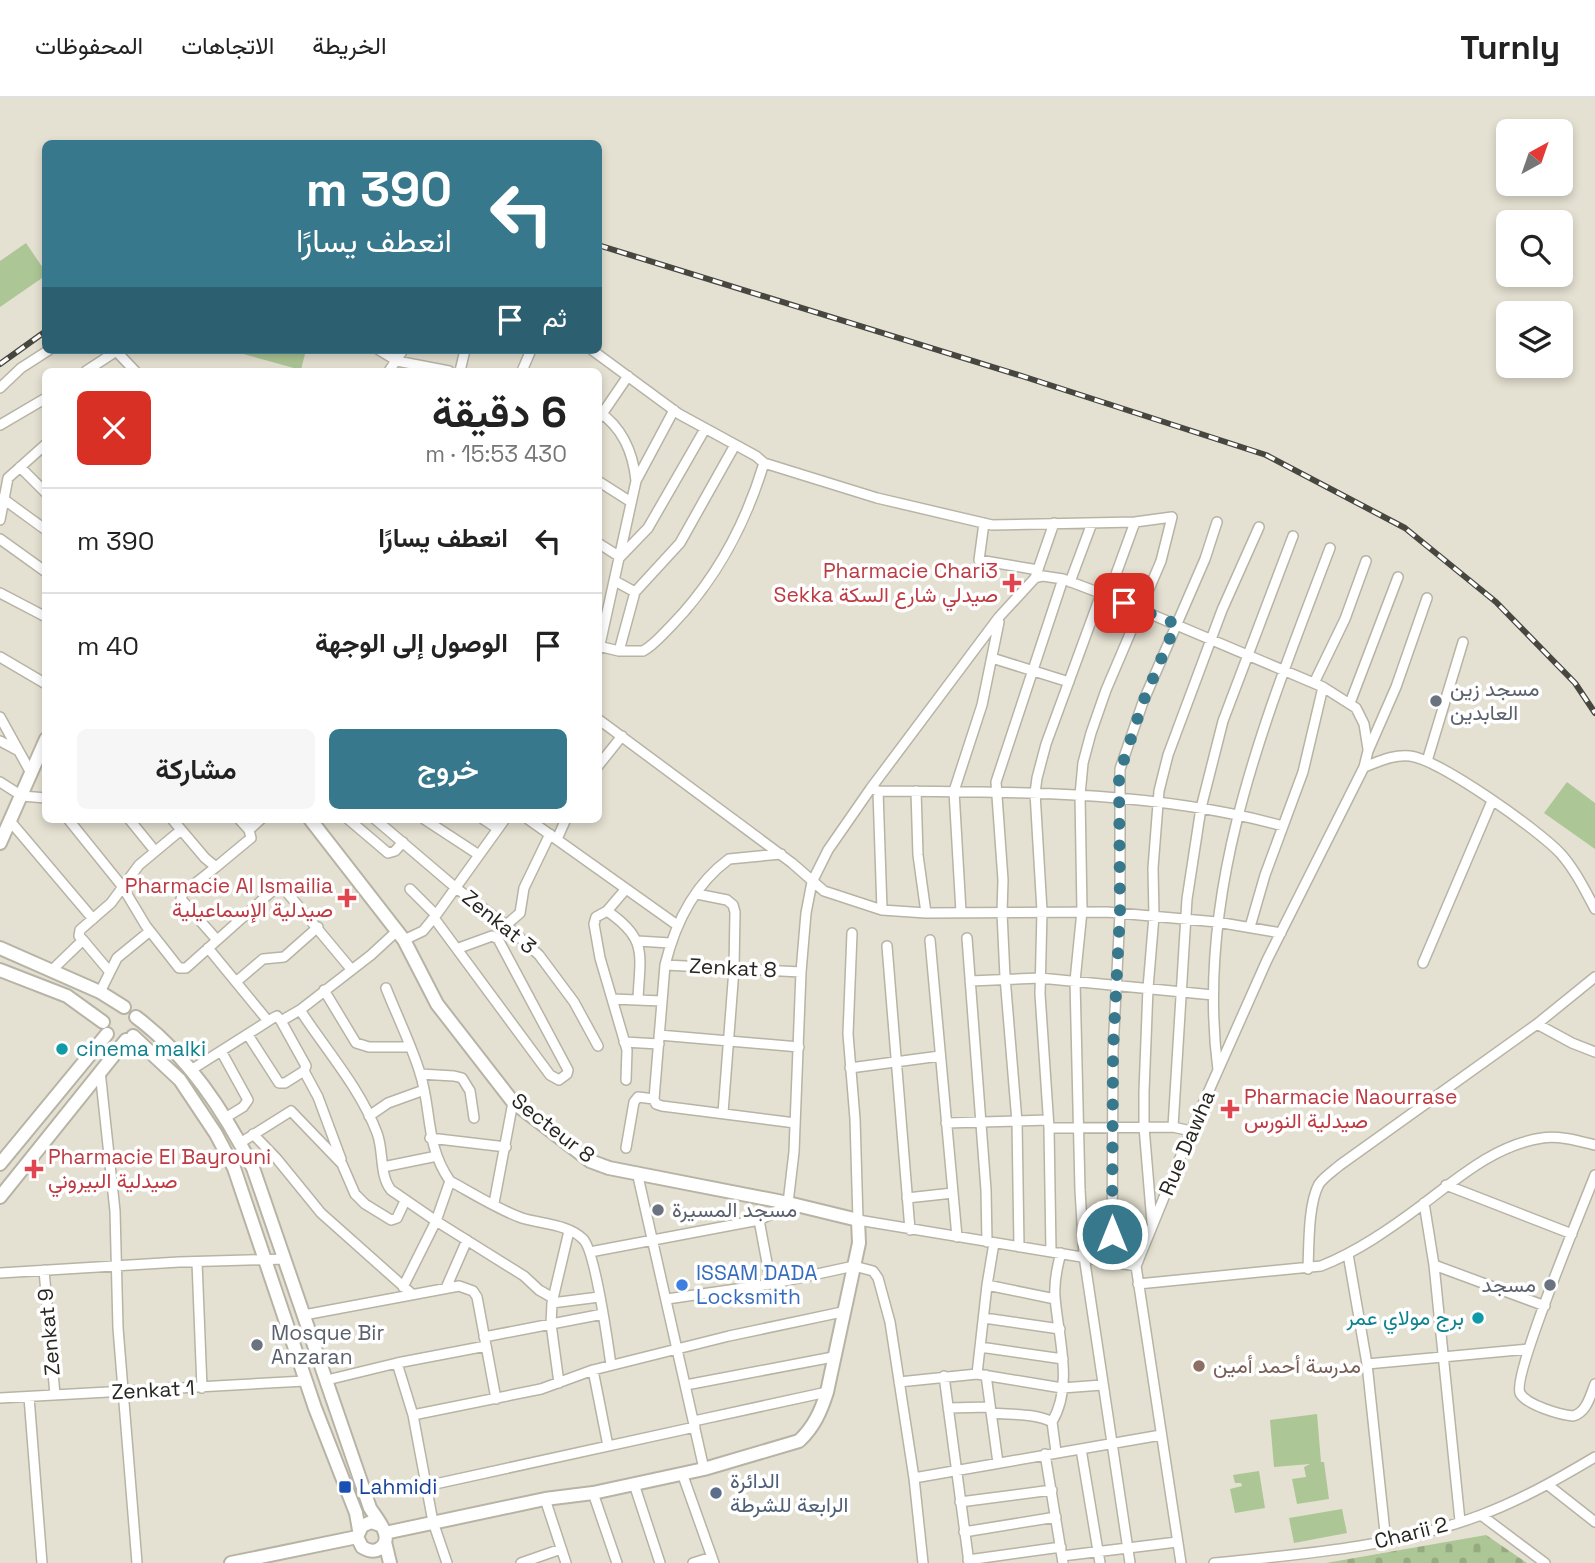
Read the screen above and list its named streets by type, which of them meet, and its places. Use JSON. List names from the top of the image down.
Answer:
{
  "streets": {
    "main road": ["Secteur 8"],
    "street": [
      "Zenkat 3",
      "Zenkat 8",
      "Rue Dawha",
      "Zenkat 9",
      "Zenkat 1",
      "Charii 2"
    ]
  },
  "crossings": [
    ["Secteur 8", "Rue Dawha"],
    ["Zenkat 9", "Zenkat 1"]
  ],
  "places": {
    "health": [
      "Pharmacie Chari3 Sekka صيدلي شارع السكة",
      "Pharmacie Al Ismailia صيدلية الإسماعيلية",
      "Pharmacie Naourrase صيدلية النورس",
      "Pharmacie El Bayrouni صيدلية البيروني"
    ],
    "other": [
      "مسجد زين العابدين",
      "cinema malki",
      "مسجد المسيرة",
      "ISSAM DADA Locksmith",
      "مسجد",
      "برج مولاي عمر",
      "Mosque Bir Anzaran",
      "مدرسة أحمد أمين",
      "الدائرة الرابعة للشرطة"
    ],
    "transit": ["Lahmidi"]
  },
  "north": "top right",
  "page": {
    "header": "Turnly",
    "nav": ["الخريطة", "الاتجاهات", "المحفوظات"],
    "turn": ["390 m", "انعطف يسارًا"],
    "then": "ثم",
    "heading": ["6 دقيقة", "430 m · 15:53"],
    "list": [
      {
        "name": "انعطف يسارًا",
        "value": "390 m"
      },
      {
        "name": "الوصول إلى الوجهة",
        "value": "40 m"
      }
    ],
    "buttons": ["خروج", "مشاركة"]
  }
}
